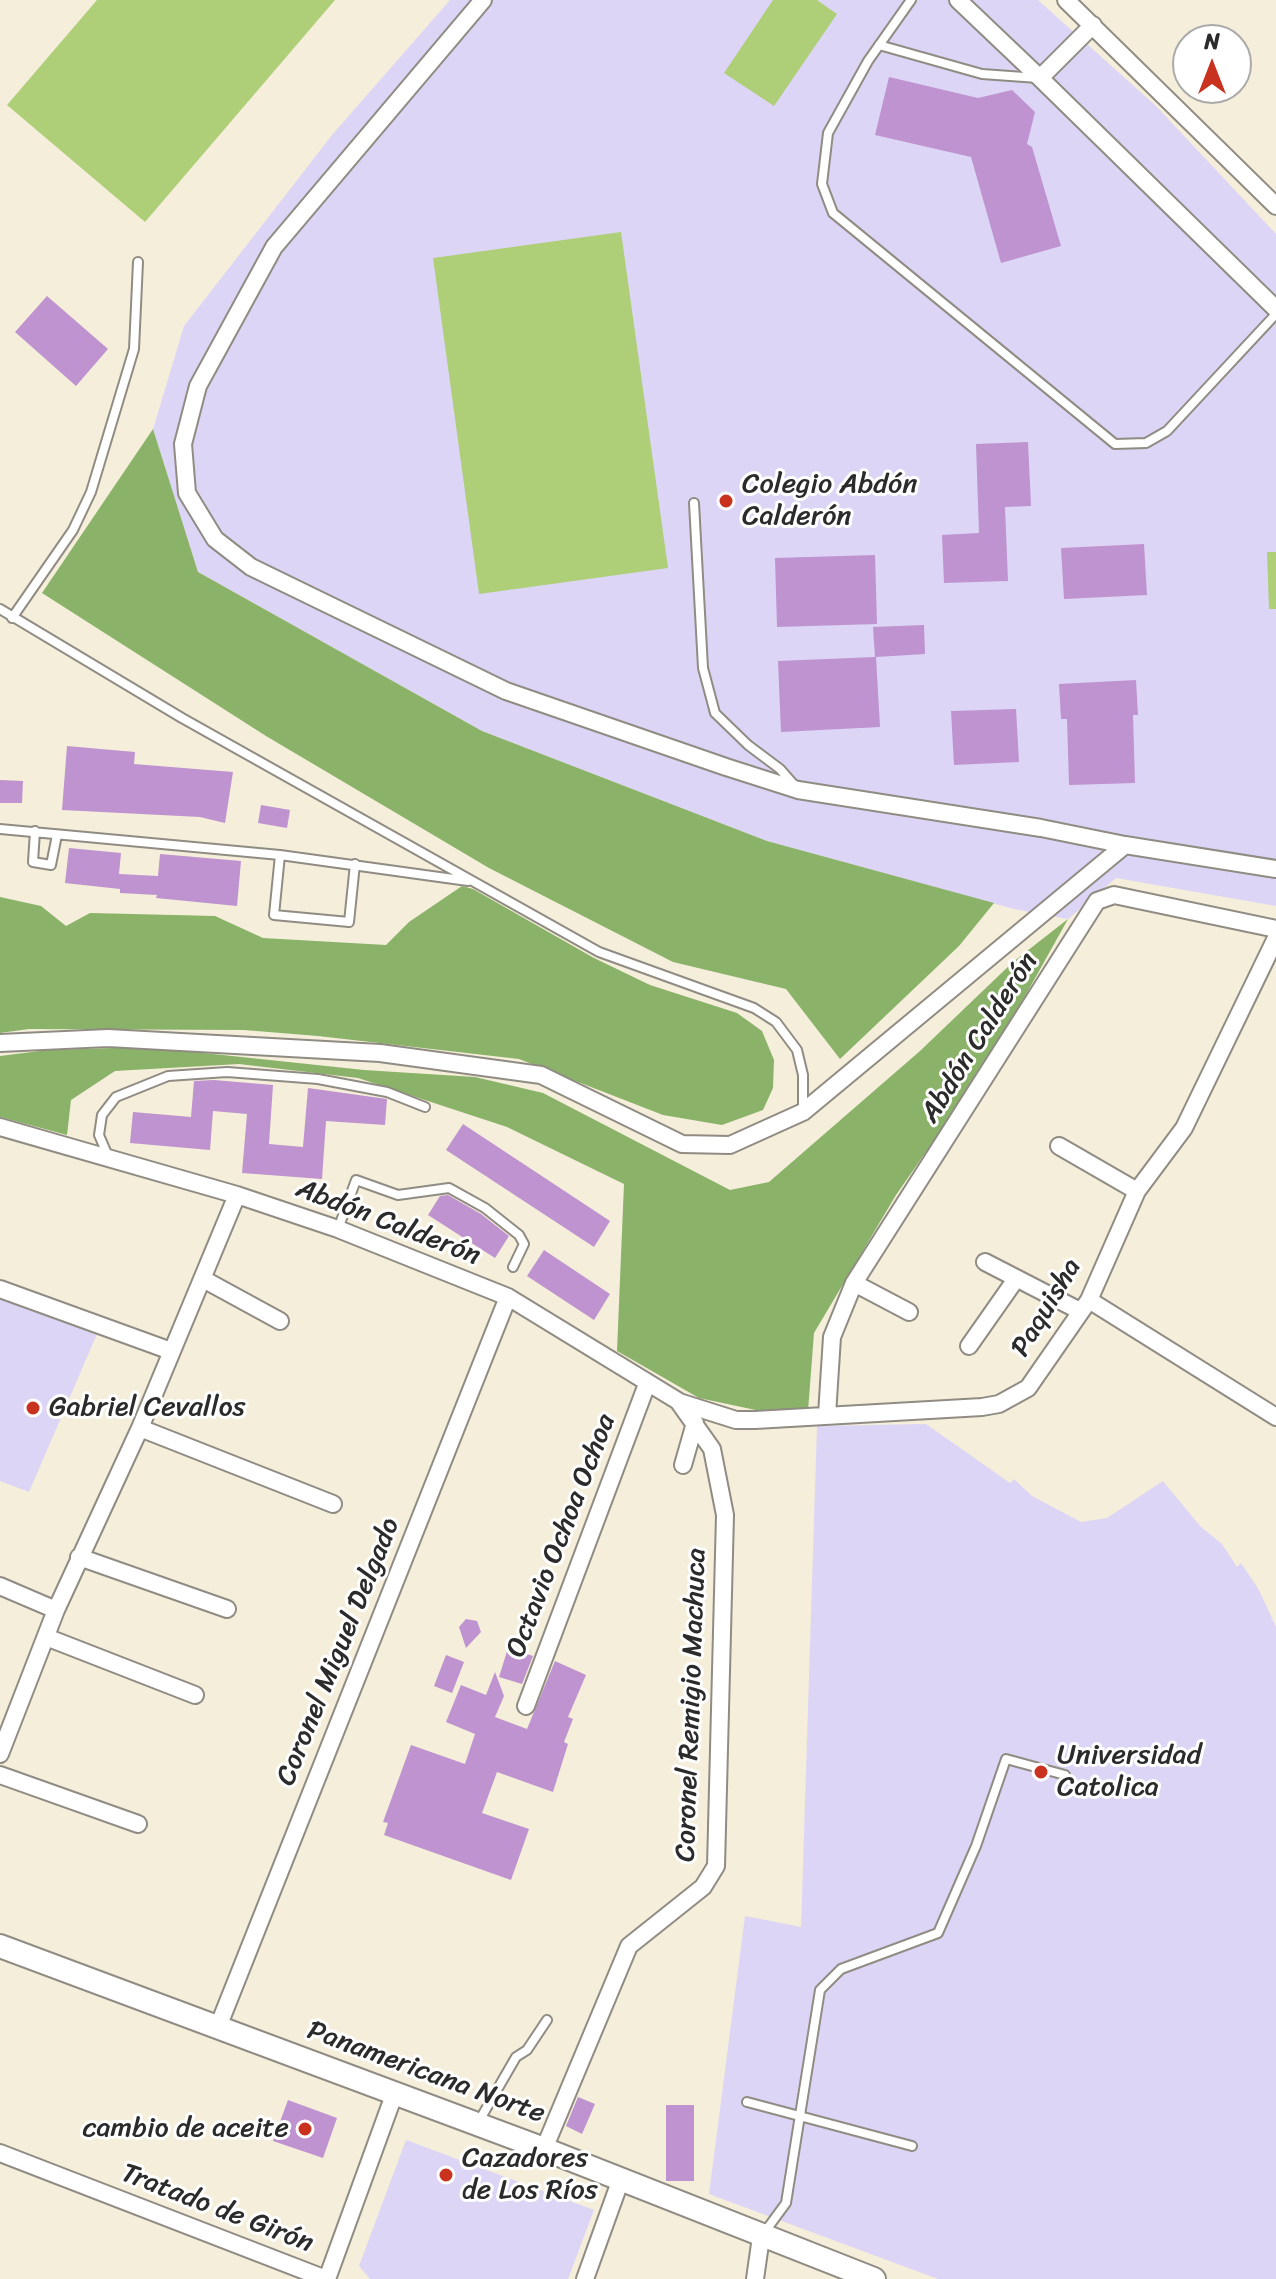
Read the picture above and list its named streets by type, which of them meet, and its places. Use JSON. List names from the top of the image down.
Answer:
{
  "streets": {
    "main road": ["Panamericana Norte"],
    "street": [
      "Abdón Calderón",
      "Paquisha",
      "Octavio Ochoa Ochoa",
      "Coronel Miguel Delgado",
      "Coronel Remigio Machuca",
      "Tratado de Girón"
    ]
  },
  "crossings": [
    ["Abdón Calderón", "Paquisha"],
    ["Abdón Calderón", "Octavio Ochoa Ochoa"],
    ["Abdón Calderón", "Coronel Miguel Delgado"],
    ["Abdón Calderón", "Coronel Remigio Machuca"],
    ["Coronel Miguel Delgado", "Panamericana Norte"],
    ["Coronel Remigio Machuca", "Panamericana Norte"]
  ],
  "places": [
    "Colegio Abdón Calderón",
    "Gabriel Cevallos",
    "Universidad Catolica",
    "cambio de aceite",
    "Cazadores de Los Ríos"
  ],
  "north": "top"
}
